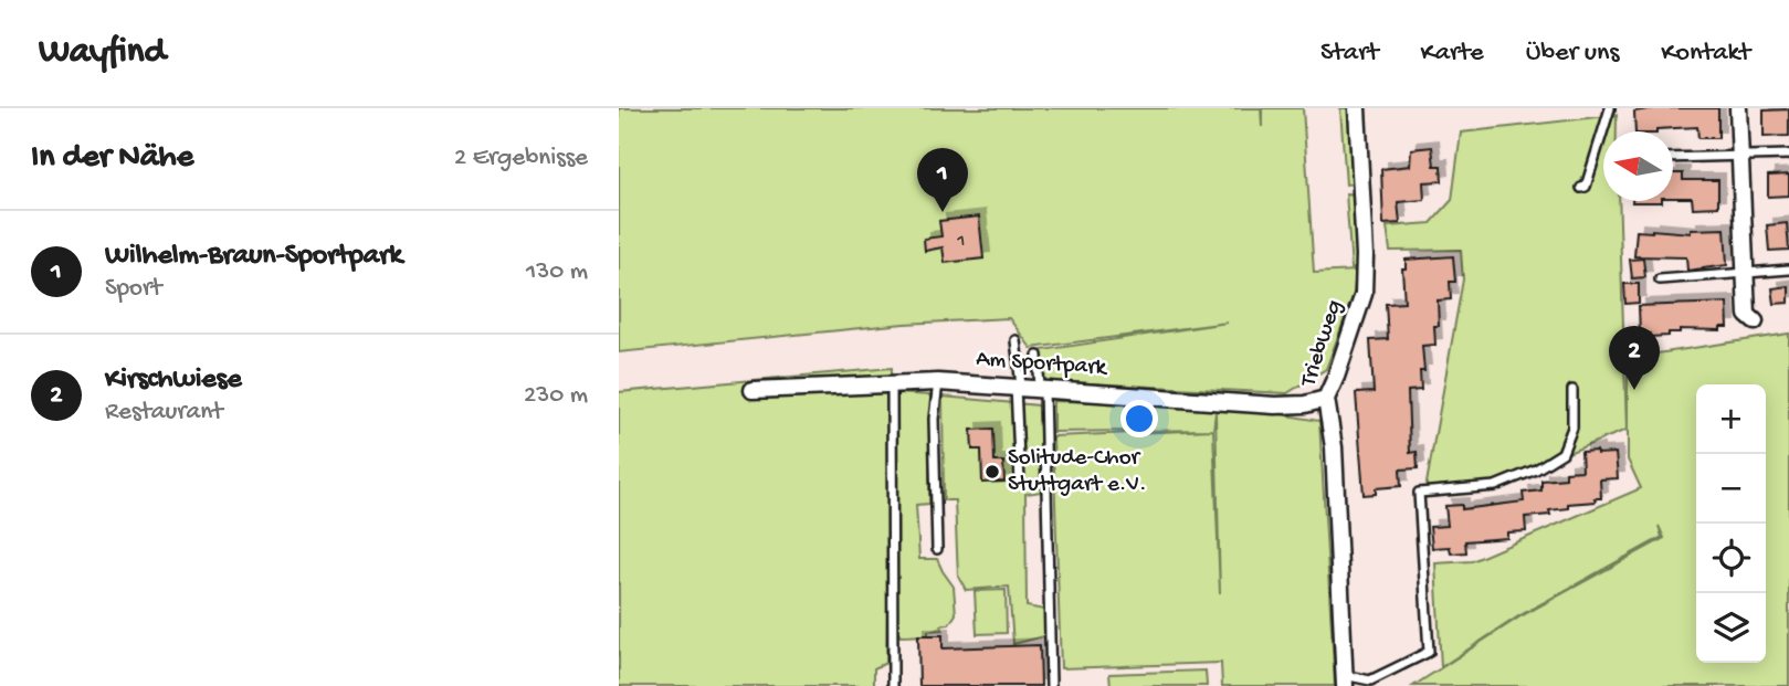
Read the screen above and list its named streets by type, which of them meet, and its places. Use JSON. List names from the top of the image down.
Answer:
{
  "streets": {
    "street": ["Triebweg", "Am Sportpark"]
  },
  "crossings": [
    ["Triebweg", "Am Sportpark"]
  ],
  "places": ["Solitude-Chor Stuttgart e.V."],
  "house_numbers": ["1"],
  "north": "left",
  "page": {
    "header": "Wayfind",
    "nav": [
      "Start",
      "Karte",
      "Über uns",
      "Kontakt"
    ],
    "heading": ["In der Nähe", "2 Ergebnisse"],
    "pins": ["1", "2"],
    "list": [
      {
        "mark": "1",
        "name": "Wilhelm-Braun-Sportpark",
        "note": "Sport",
        "value": "130 m"
      },
      {
        "mark": "2",
        "name": "Kirschwiese",
        "note": "Restaurant",
        "value": "230 m"
      }
    ],
    "map_buttons": ["+", "−"]
  }
}
